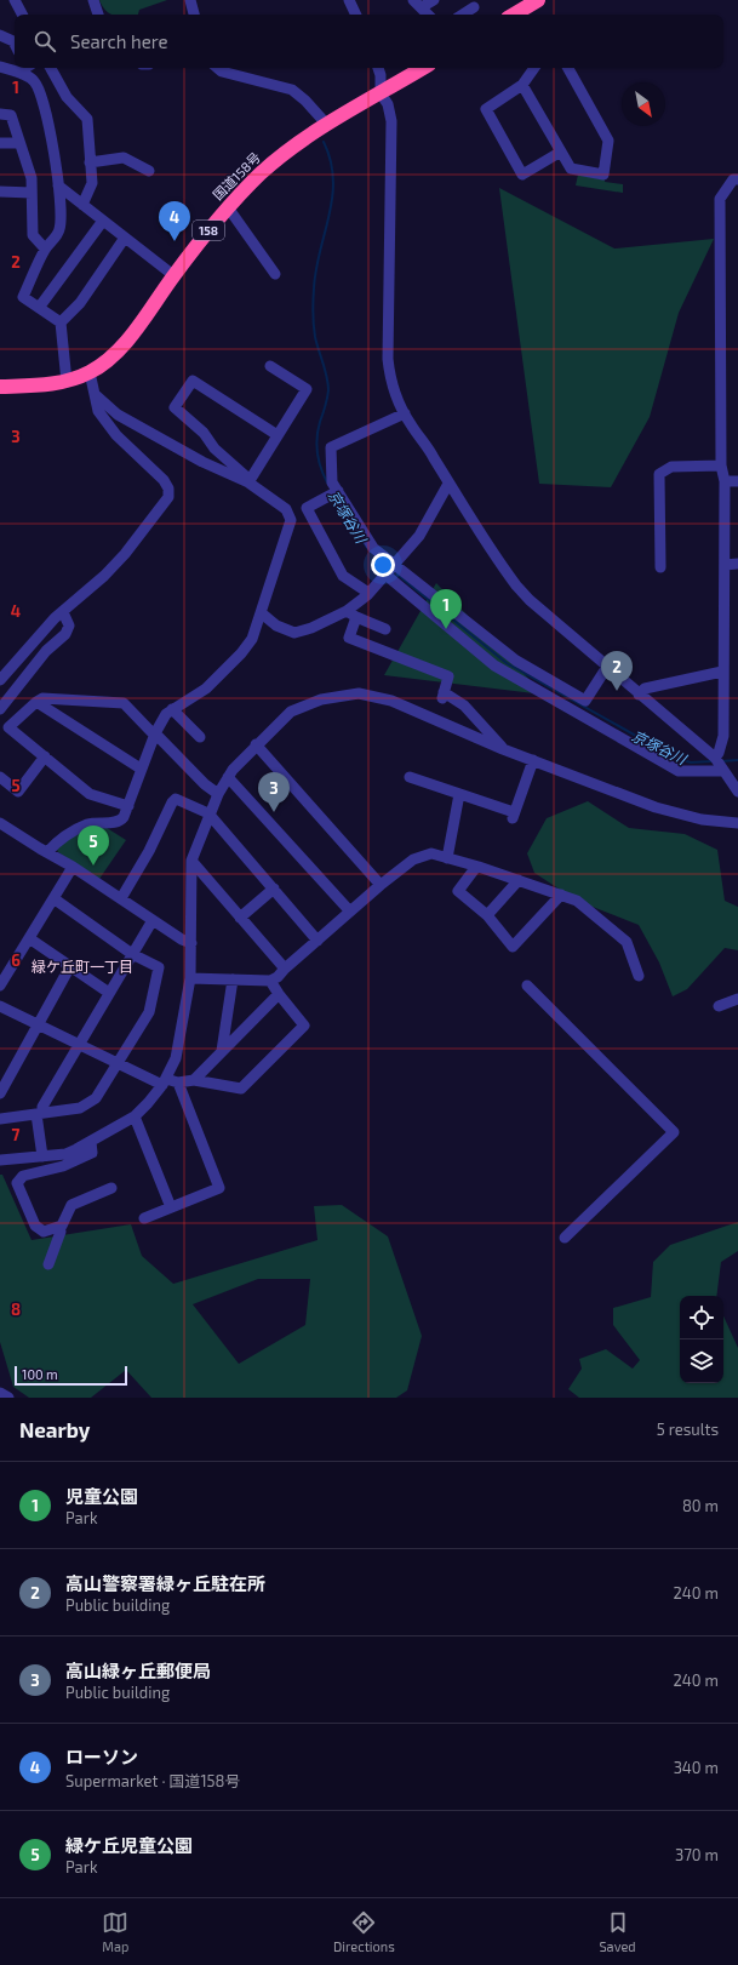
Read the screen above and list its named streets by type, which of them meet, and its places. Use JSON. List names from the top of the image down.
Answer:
{
  "streets": {
    "highway": ["国道158号", "158"]
  },
  "districts": ["緑ケ丘町一丁目"],
  "water": ["京塚谷川"],
  "scale_bar": "100 m",
  "north": "bottom right",
  "page": {
    "search": "Search here",
    "pins": [
      "4",
      "1",
      "2",
      "3",
      "5"
    ],
    "scale": "100 m",
    "heading": ["Nearby", "5 results"],
    "list": [
      {
        "mark": "1",
        "name": "児童公園",
        "note": "Park",
        "value": "80 m"
      },
      {
        "mark": "2",
        "name": "高山警察署緑ヶ丘駐在所",
        "note": "Public building",
        "value": "240 m"
      },
      {
        "mark": "3",
        "name": "高山緑ヶ丘郵便局",
        "note": "Public building",
        "value": "240 m"
      },
      {
        "mark": "4",
        "name": "ローソン",
        "note": "Supermarket · 国道158号",
        "value": "340 m"
      },
      {
        "mark": "5",
        "name": "緑ケ丘児童公園",
        "note": "Park",
        "value": "370 m"
      }
    ],
    "nav": ["Map", "Directions", "Saved"]
  },
  "grid": {
    "rows": [
      "1",
      "2",
      "3",
      "4",
      "5",
      "6",
      "7",
      "8"
    ]
  }
}
